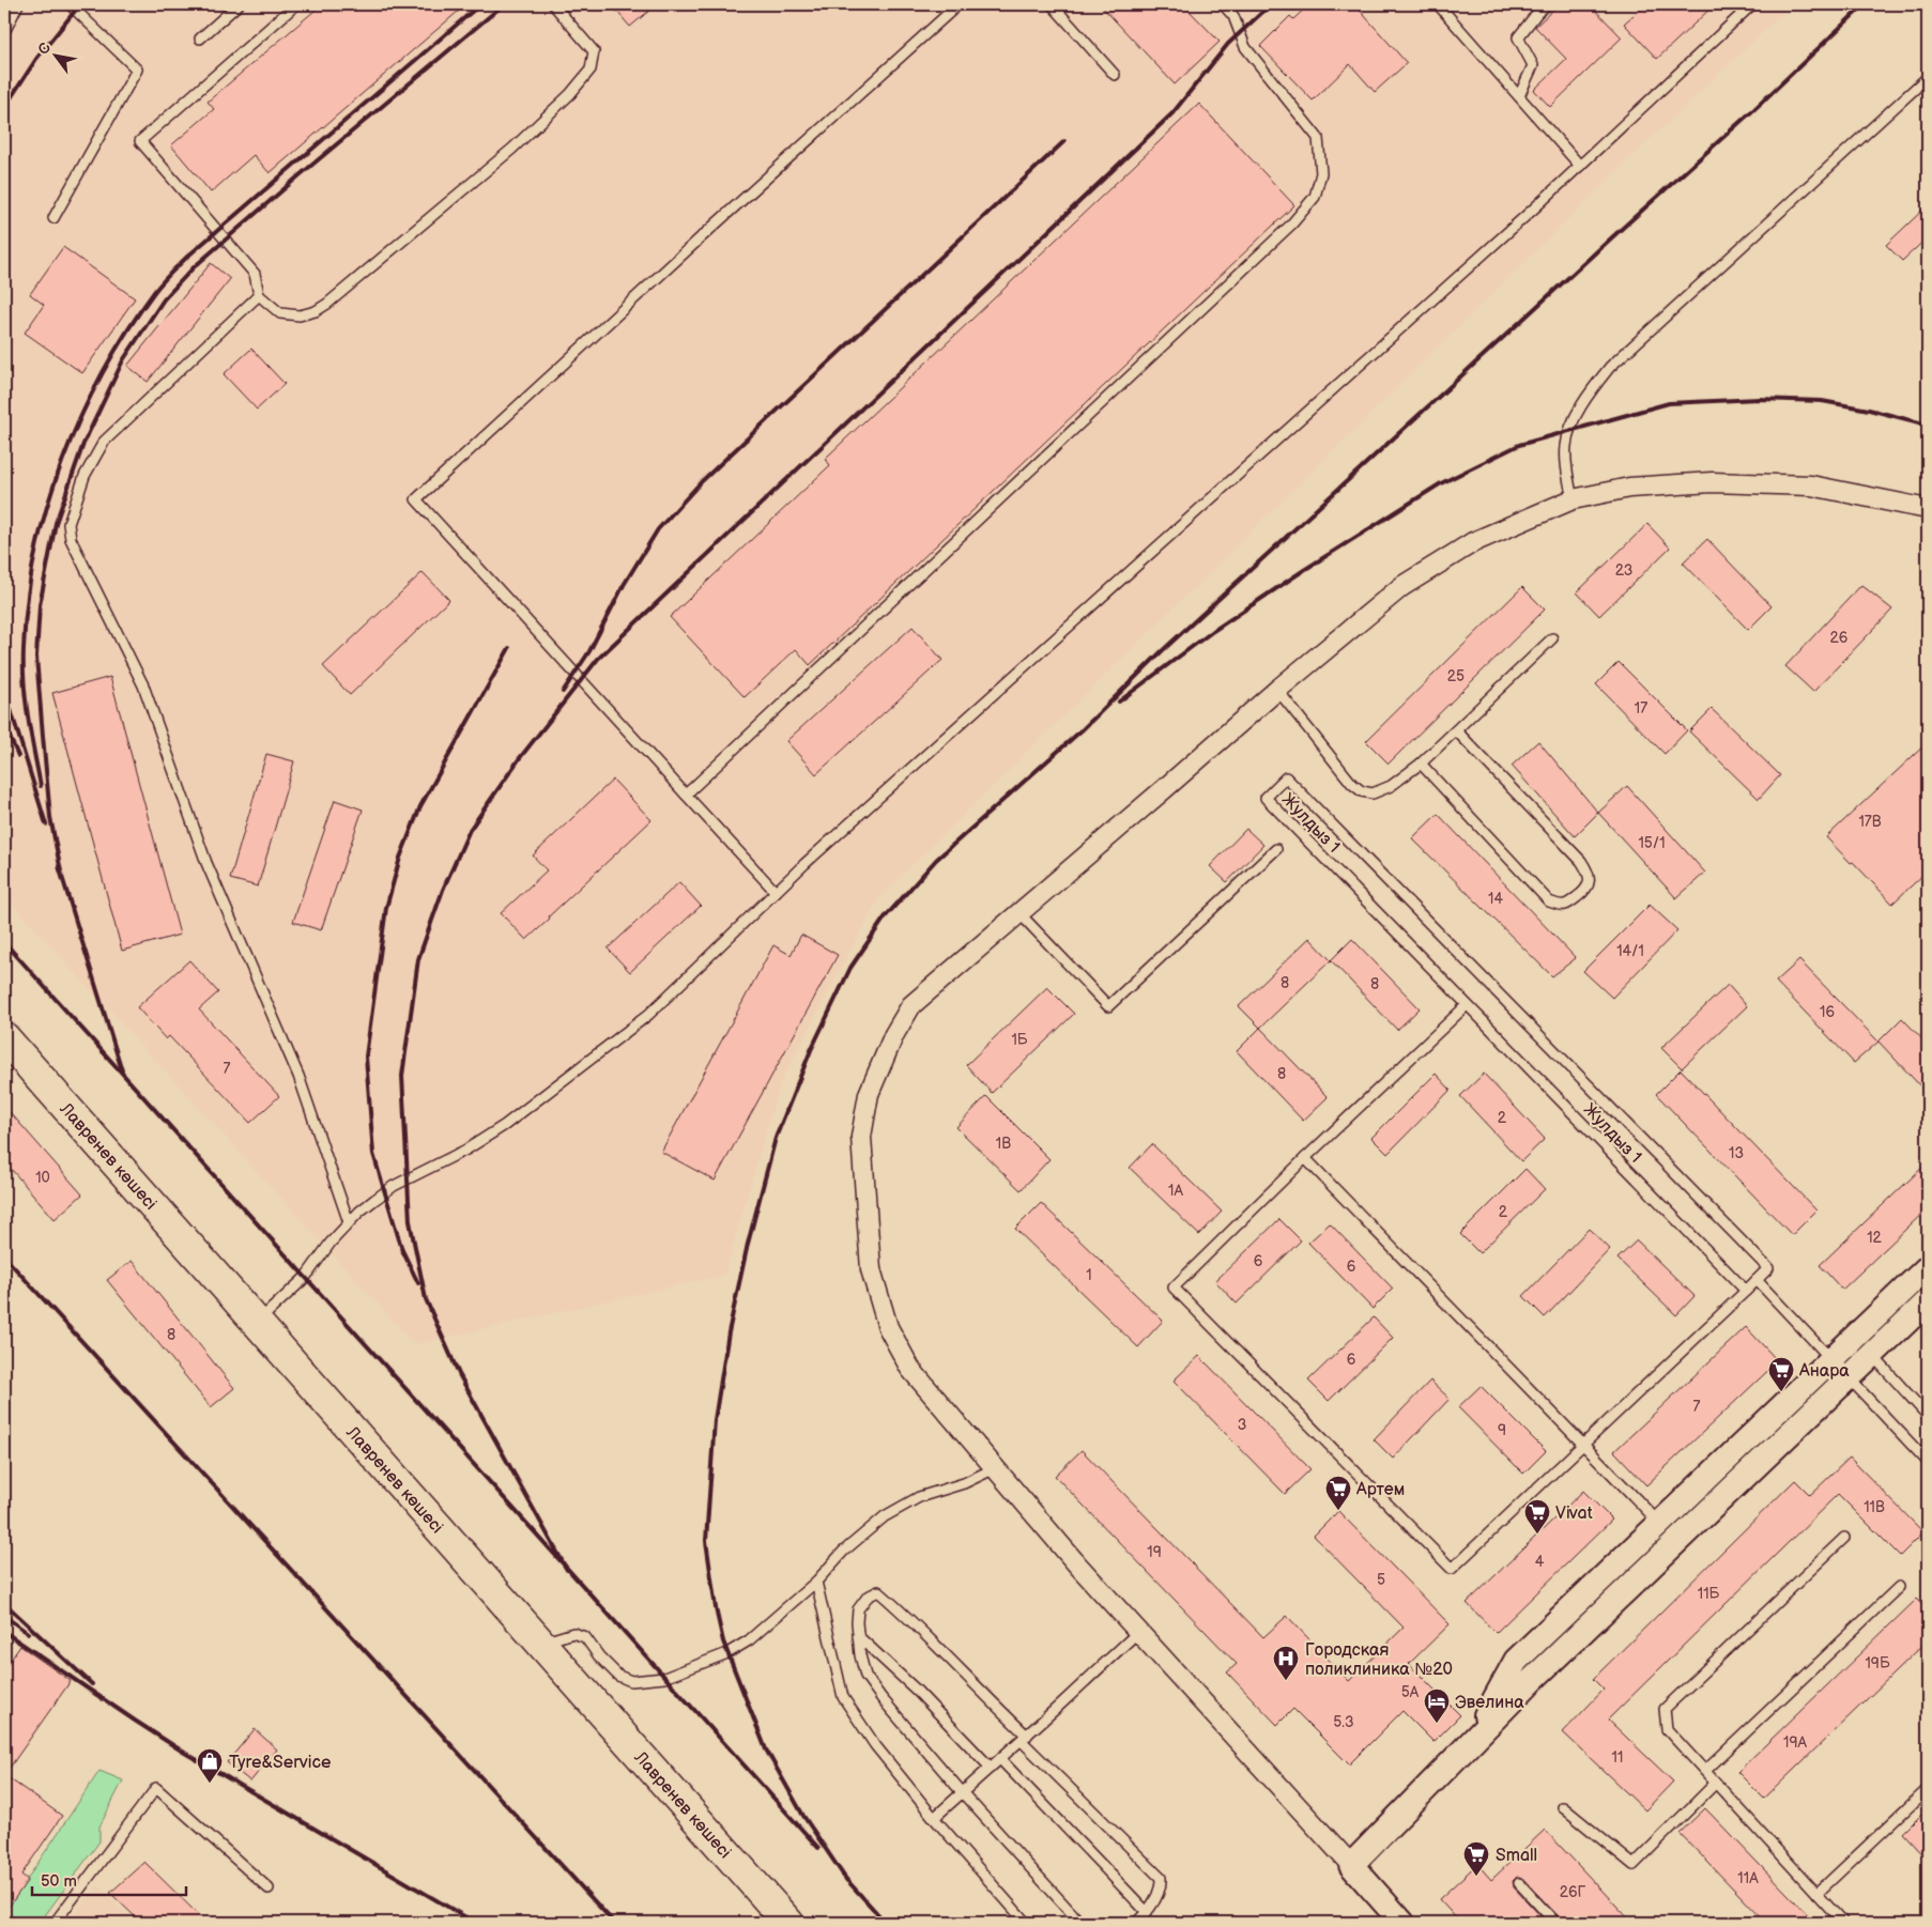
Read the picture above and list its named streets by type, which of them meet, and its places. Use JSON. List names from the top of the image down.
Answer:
{
  "streets": {
    "main road": ["Лавренев көшесі"],
    "lane": ["Жулдыз 1"]
  },
  "places": {
    "supermarket": [
      "Анара",
      "Артем",
      "Vivat",
      "Small"
    ],
    "hospital": ["Городская поликлиника №20"],
    "hotel": ["Эвелина"],
    "shop": ["Tyre&Service"]
  },
  "house_numbers": [
    "23",
    "26",
    "25",
    "17",
    "17В",
    "15/1",
    "14",
    "14/1",
    "8",
    "8",
    "16",
    "1Б",
    "7",
    "8",
    "2",
    "1В",
    "13",
    "10",
    "1А",
    "2",
    "12",
    "6",
    "6",
    "1",
    "8",
    "6",
    "7",
    "3",
    "9",
    "11В",
    "19",
    "4",
    "5",
    "11Б",
    "19Б",
    "5А",
    "5.3",
    "19А",
    "11",
    "11А",
    "26Г"
  ],
  "scale_bar": "50 m",
  "north": "top left"
}
